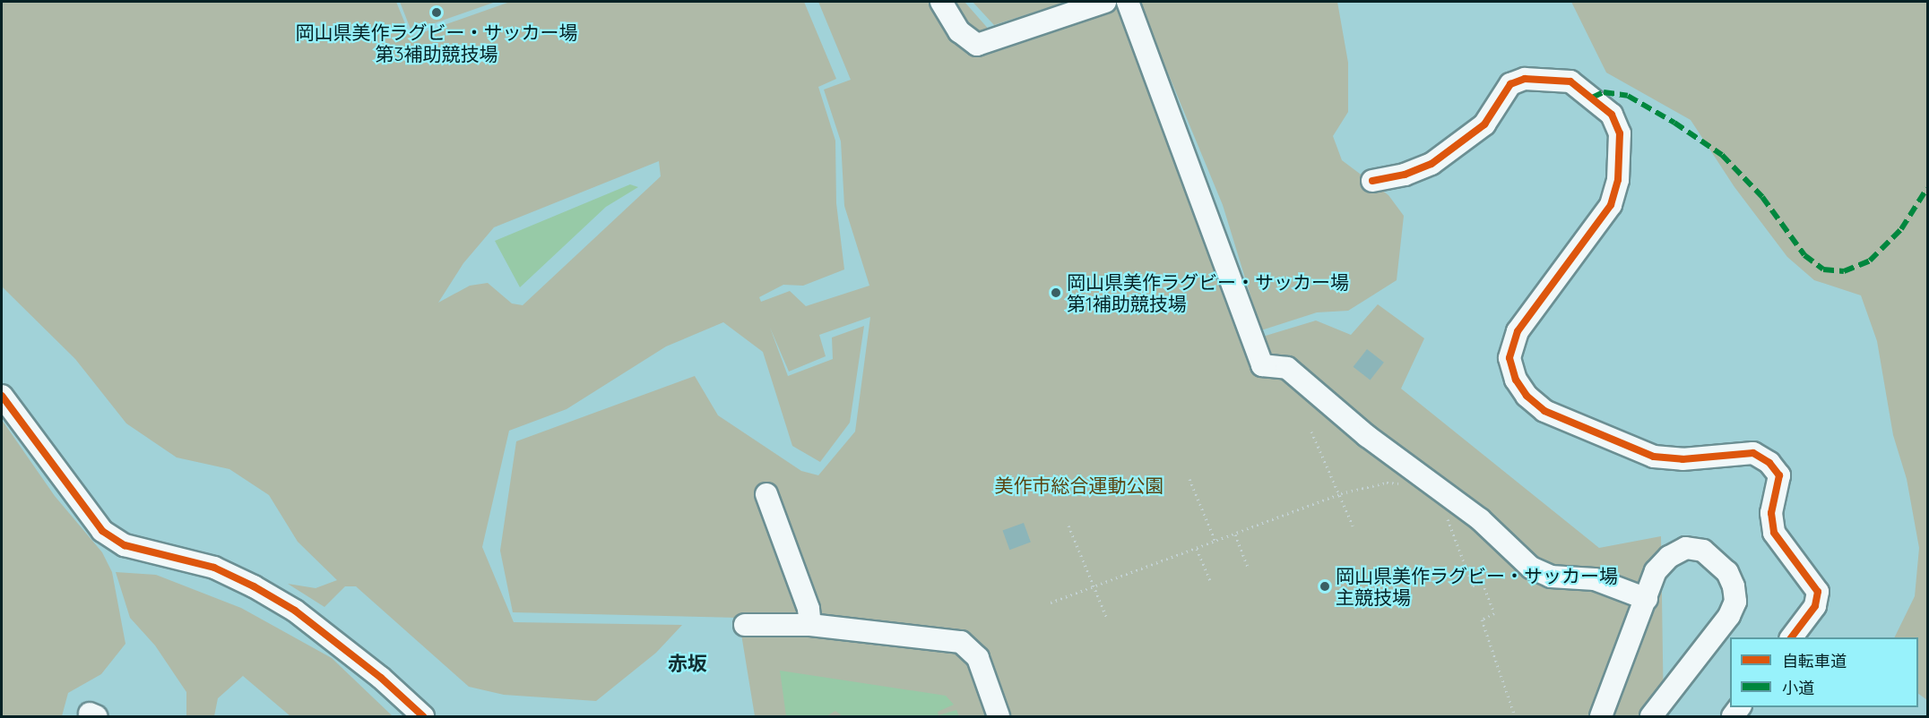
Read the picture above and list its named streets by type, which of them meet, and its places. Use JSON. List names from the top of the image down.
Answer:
{
  "districts": ["赤坂"],
  "parks": ["美作市総合運動公園"],
  "places": ["岡山県美作ラグビー・サッカー場 第3補助競技場", "岡山県美作ラグビー・サッカー場 第1補助競技場", "岡山県美作ラグビー・サッカー場 主競技場"],
  "legend": ["自転車道", "小道"]
}
